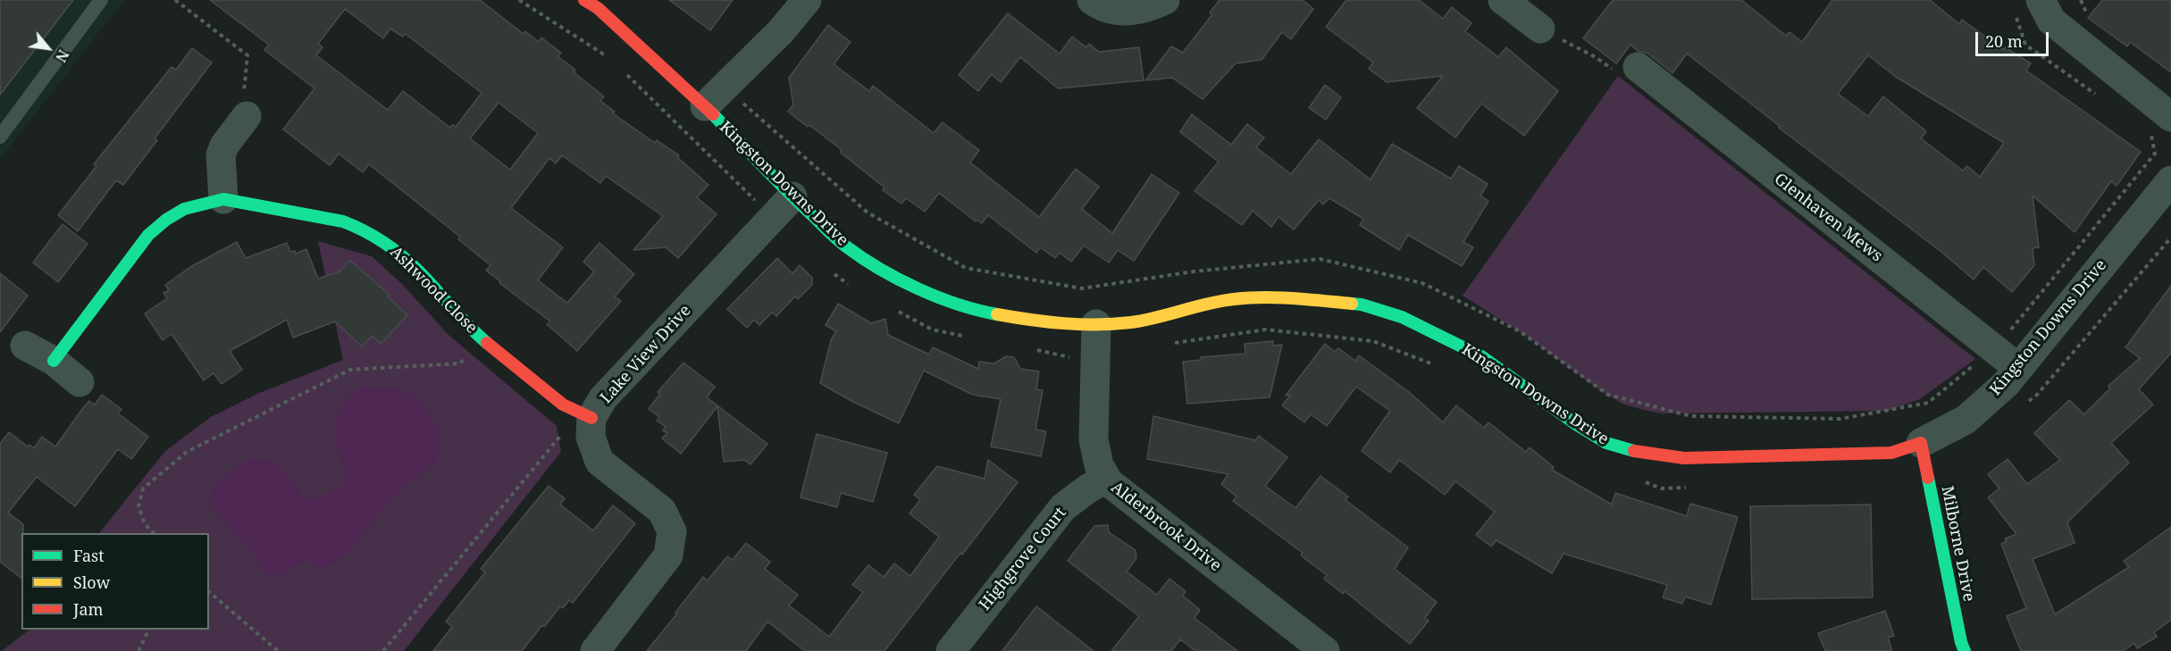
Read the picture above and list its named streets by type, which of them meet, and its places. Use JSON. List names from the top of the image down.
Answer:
{
  "streets": {
    "street": [
      "Kingston Downs Drive",
      "Glenhaven Mews",
      "Ashwood Close",
      "Lake View Drive",
      "Alderbrook Drive",
      "Milborne Drive",
      "Highgrove Court"
    ]
  },
  "crossings": [
    ["Kingston Downs Drive", "Glenhaven Mews"],
    ["Kingston Downs Drive", "Lake View Drive"],
    ["Kingston Downs Drive", "Alderbrook Drive"],
    ["Kingston Downs Drive", "Milborne Drive"],
    ["Ashwood Close", "Lake View Drive"],
    ["Alderbrook Drive", "Highgrove Court"]
  ],
  "legend": ["Fast", "Slow", "Jam"],
  "scale_bar": "20 m",
  "north": "bottom right"
}
